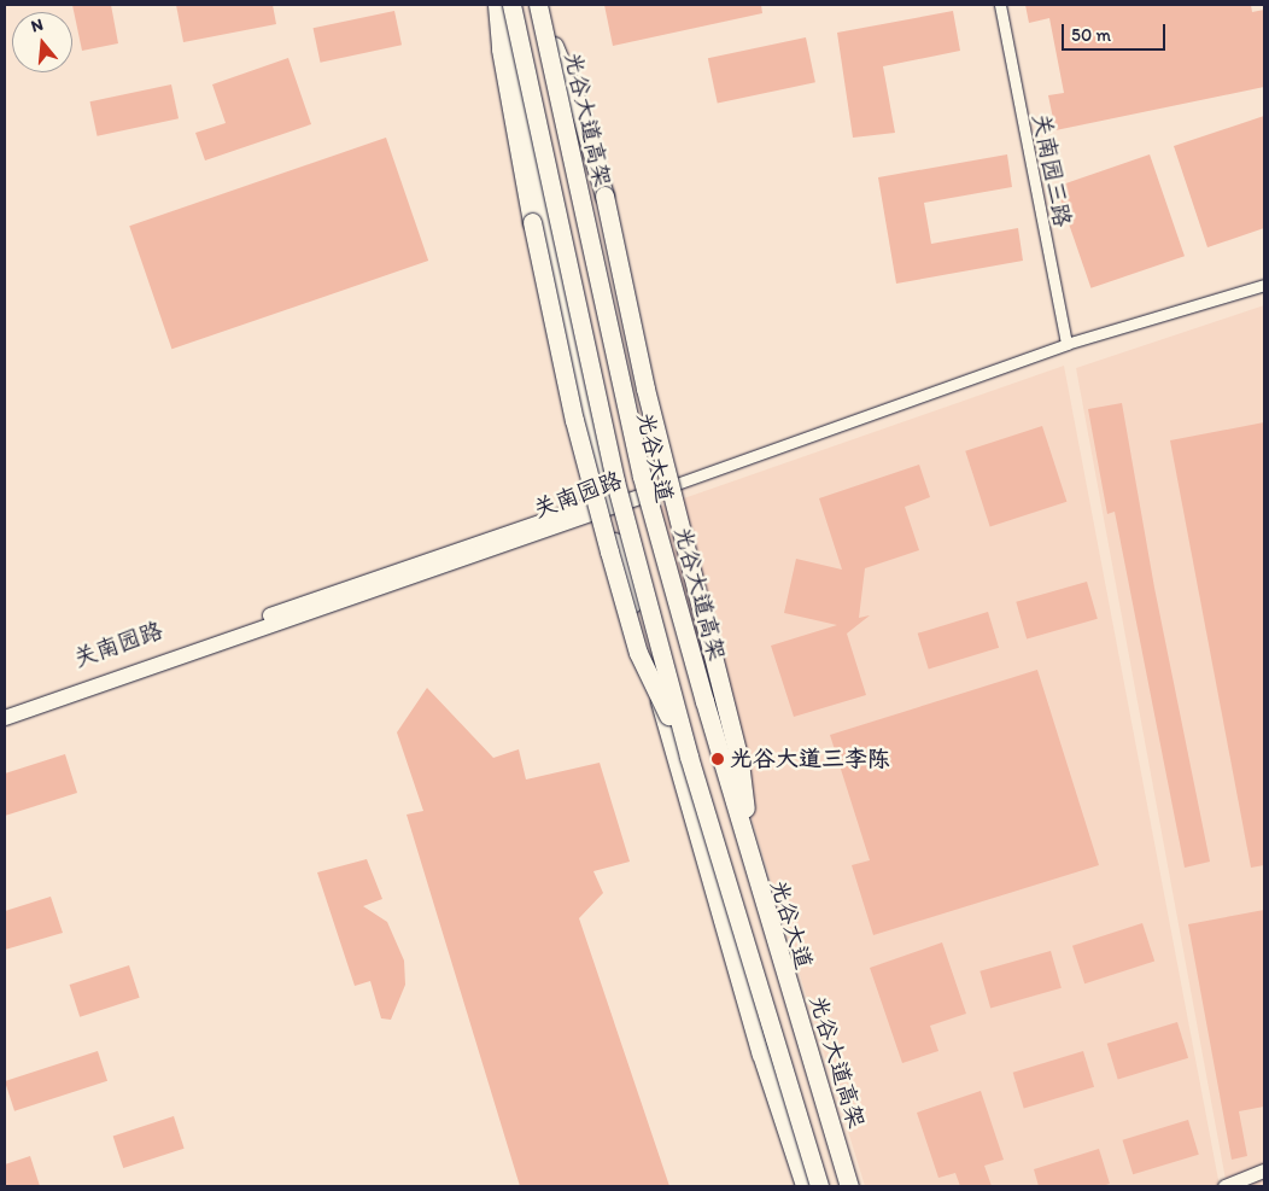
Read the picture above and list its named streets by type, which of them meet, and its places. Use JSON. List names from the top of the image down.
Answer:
{
  "streets": {
    "highway": ["光谷大道高架"],
    "main road": ["光谷大道", "关南园路"],
    "street": ["关南园三路"]
  },
  "crossings": [
    ["光谷大道高架", "光谷大道"],
    ["光谷大道", "关南园路"]
  ],
  "places": ["光谷大道三李陈"],
  "scale_bar": "50 m",
  "north": "top"
}
